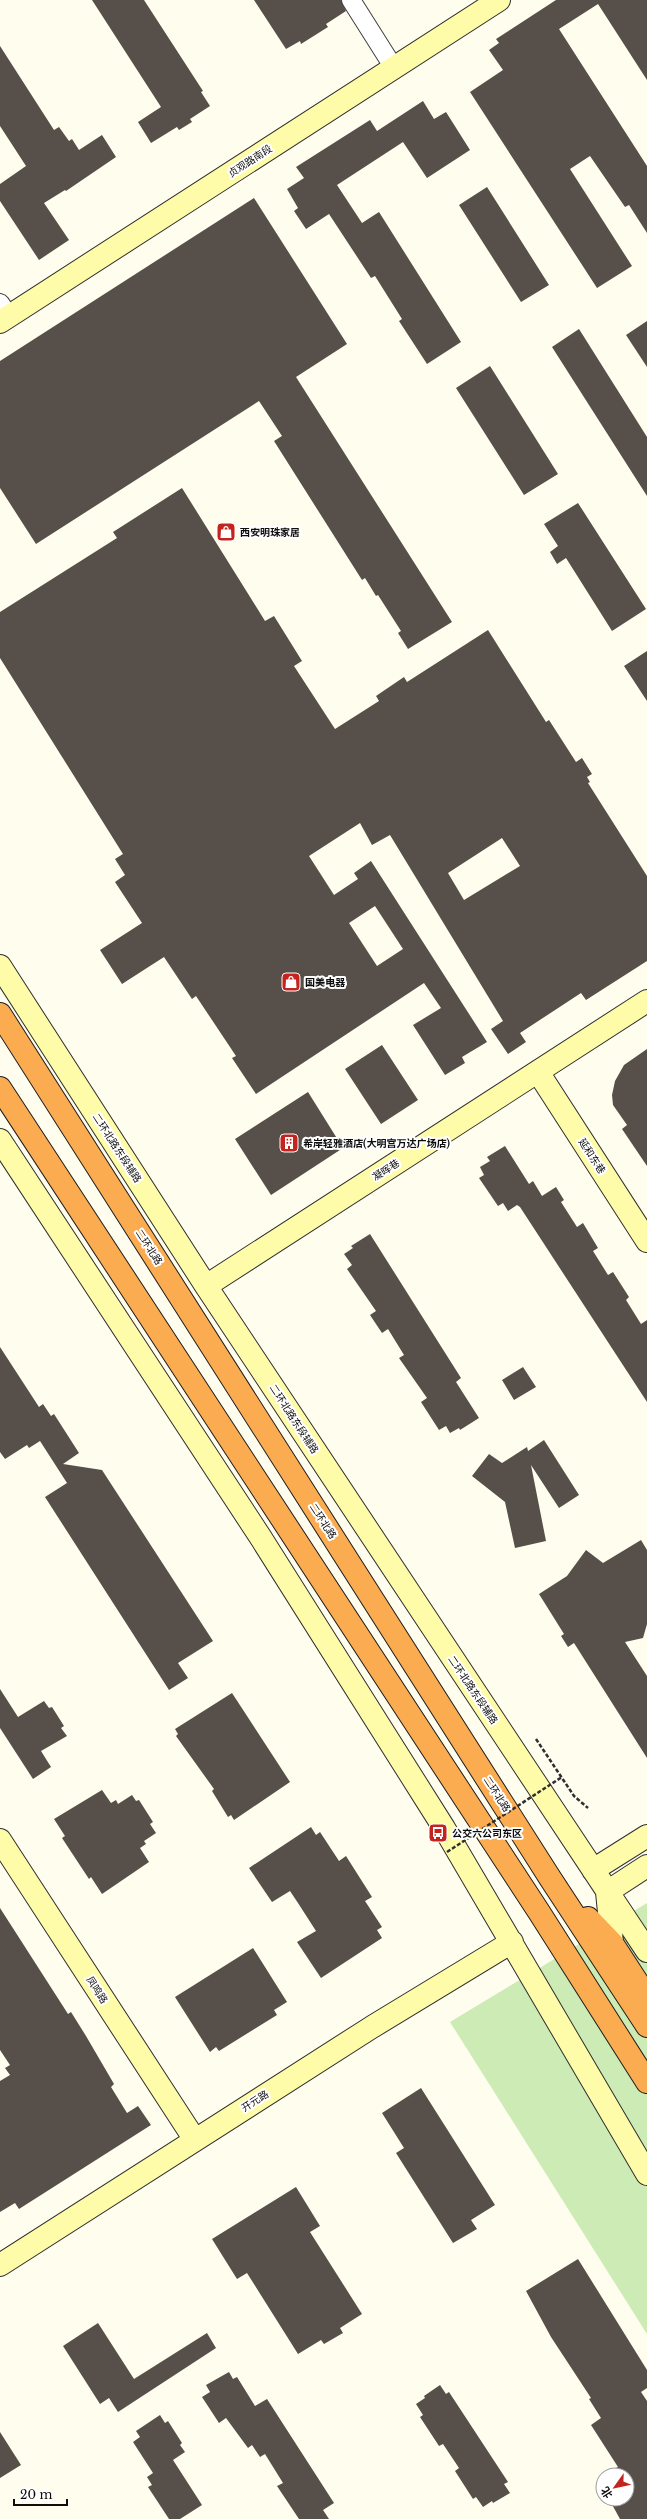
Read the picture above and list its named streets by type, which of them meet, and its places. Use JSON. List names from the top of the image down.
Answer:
{
  "streets": {
    "highway": ["二环北路"],
    "street": [
      "贞观路南段",
      "二环北路东段辅路",
      "延和东巷",
      "凝晖巷",
      "凤鸣路",
      "开元路"
    ]
  },
  "crossings": [
    ["二环北路东段辅路", "凝晖巷"],
    ["延和东巷", "凝晖巷"],
    ["凤鸣路", "开元路"]
  ],
  "places": {
    "shop": ["西安明珠家居", "国美电器"],
    "building": ["希岸轻雅酒店(大明宫万达广场店)"],
    "bus stop": ["公交六公司东区"]
  },
  "scale_bar": "20 m",
  "north": "bottom left"
}
